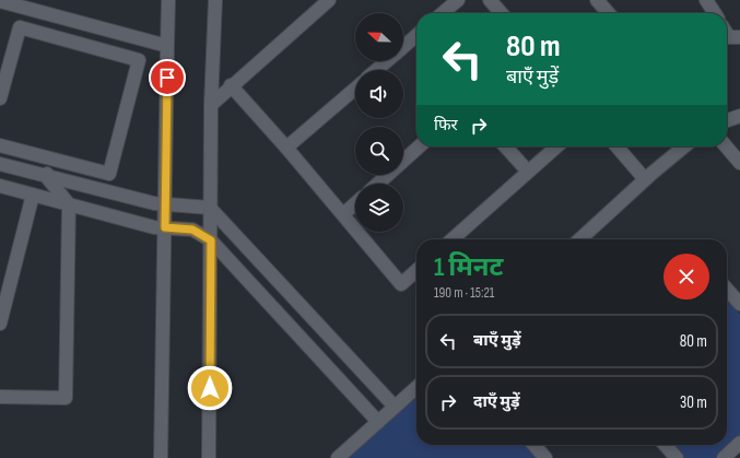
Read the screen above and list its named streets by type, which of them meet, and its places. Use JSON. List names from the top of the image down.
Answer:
{
  "north": "left",
  "page": {
    "turn": ["80 m", "बाएँ मुड़ें"],
    "then": "फिर",
    "heading": ["1 मिनट", "190 m · 15:21"],
    "list": [
      {
        "name": "बाएँ मुड़ें",
        "value": "80 m"
      },
      {
        "name": "दाएँ मुड़ें",
        "value": "30 m"
      }
    ]
  }
}
